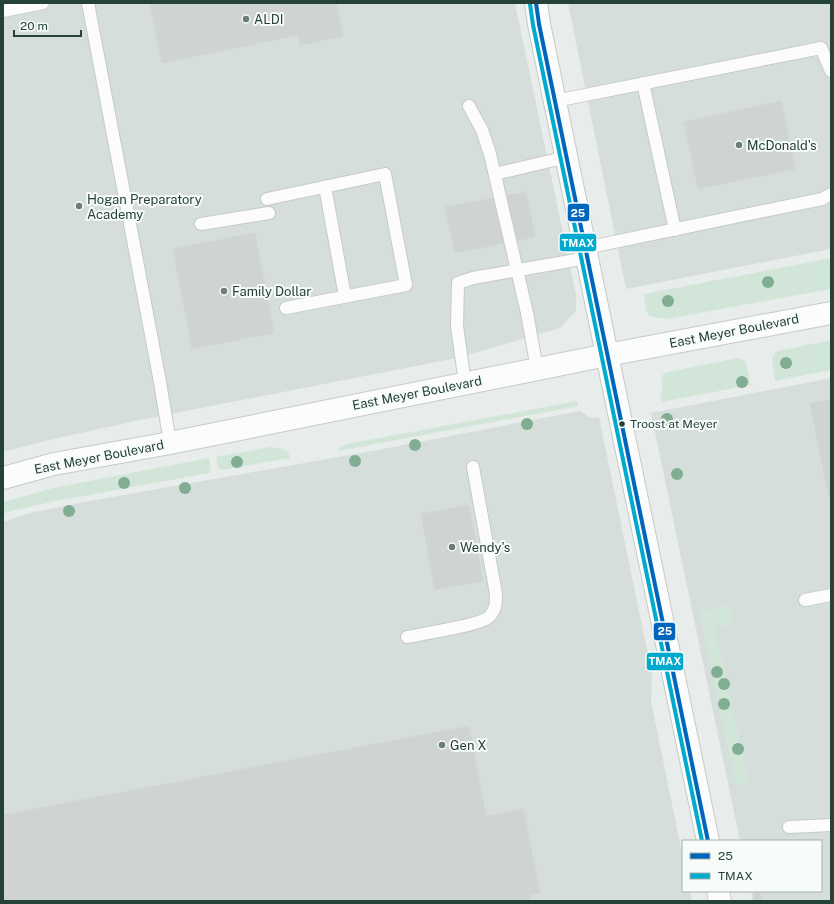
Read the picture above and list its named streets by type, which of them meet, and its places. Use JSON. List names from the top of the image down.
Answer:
{
  "streets": {
    "main road": ["East Meyer Boulevard"]
  },
  "places": [
    "ALDI",
    "McDonald's",
    "Hogan Preparatory Academy",
    "Family Dollar",
    "Troost at Meyer",
    "Wendy's",
    "Gen X"
  ],
  "lines": ["transit line 25", "transit line TMAX"],
  "legend": ["25", "TMAX"],
  "scale_bar": "20 m"
}
